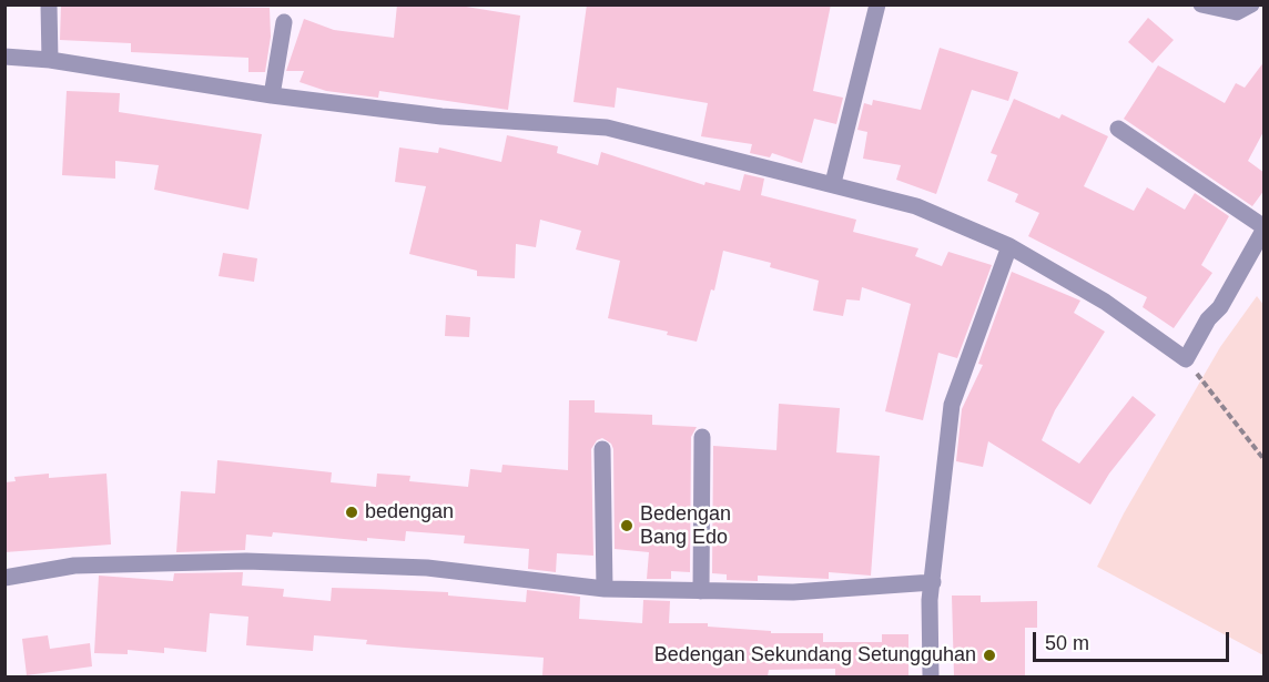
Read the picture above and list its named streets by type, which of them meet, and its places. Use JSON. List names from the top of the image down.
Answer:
{
  "places": ["bedengan", "Bedengan Bang Edo", "Bedengan Sekundang Setungguhan"],
  "scale_bar": "50 m"
}
